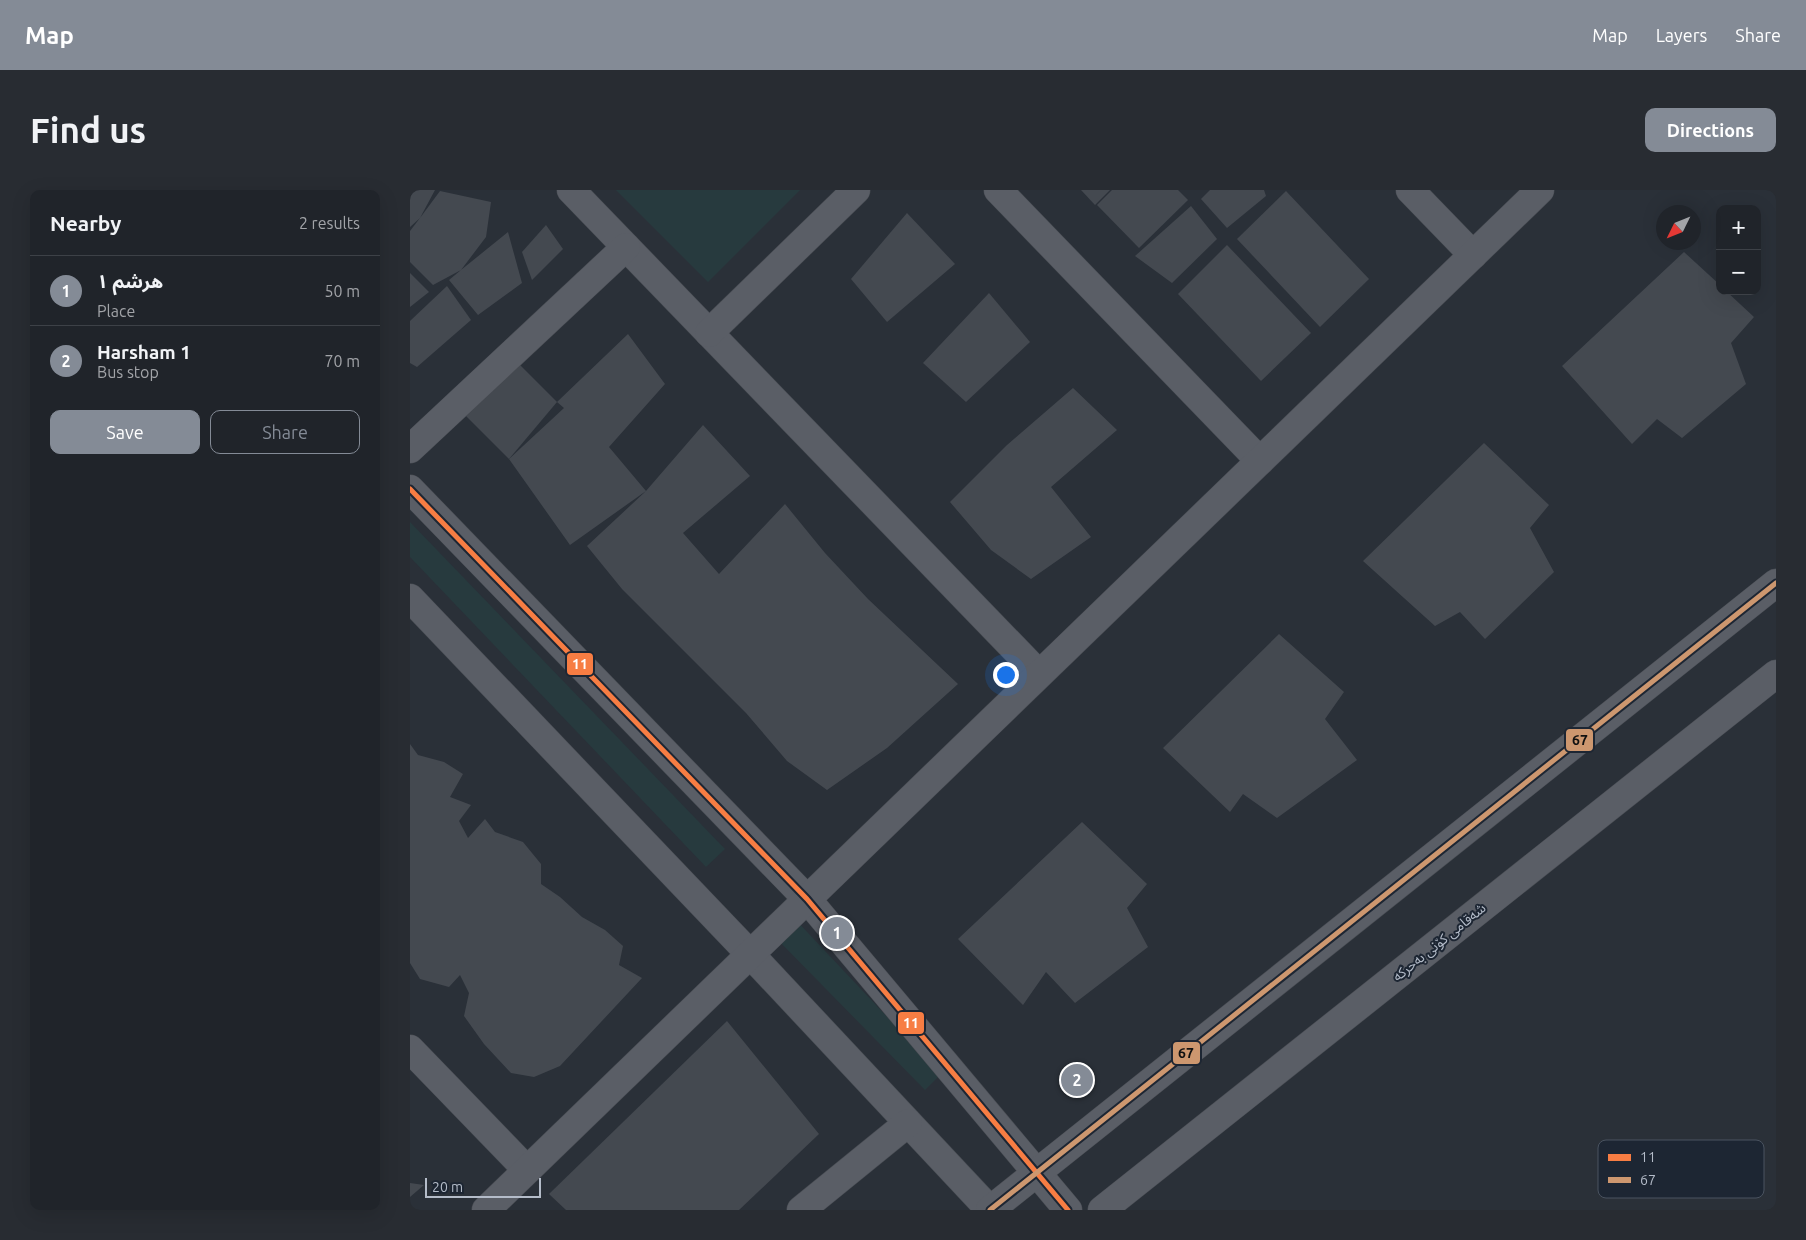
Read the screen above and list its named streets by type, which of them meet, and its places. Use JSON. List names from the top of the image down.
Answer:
{
  "streets": {
    "street": ["شەقامی کۆنی بەحرکە"]
  },
  "lines": ["transit line 11", "transit line 67"],
  "legend": ["11", "67"],
  "scale_bar": "20 m",
  "north": "bottom left",
  "page": {
    "header": "Map",
    "nav": ["Map", "Layers", "Share"],
    "buttons": [
      "Directions",
      ["Save", "Share"]
    ],
    "title": "Find us",
    "heading": ["Nearby", "2 results"],
    "map_buttons": ["+", "−"],
    "list": [
      {
        "mark": "1",
        "name": "هرشم ١",
        "note": "Place",
        "value": "50 m"
      },
      {
        "mark": "2",
        "name": "Harsham 1",
        "note": "Bus stop",
        "value": "70 m"
      }
    ],
    "pins": ["1", "2"],
    "scale": "20 m"
  }
}
